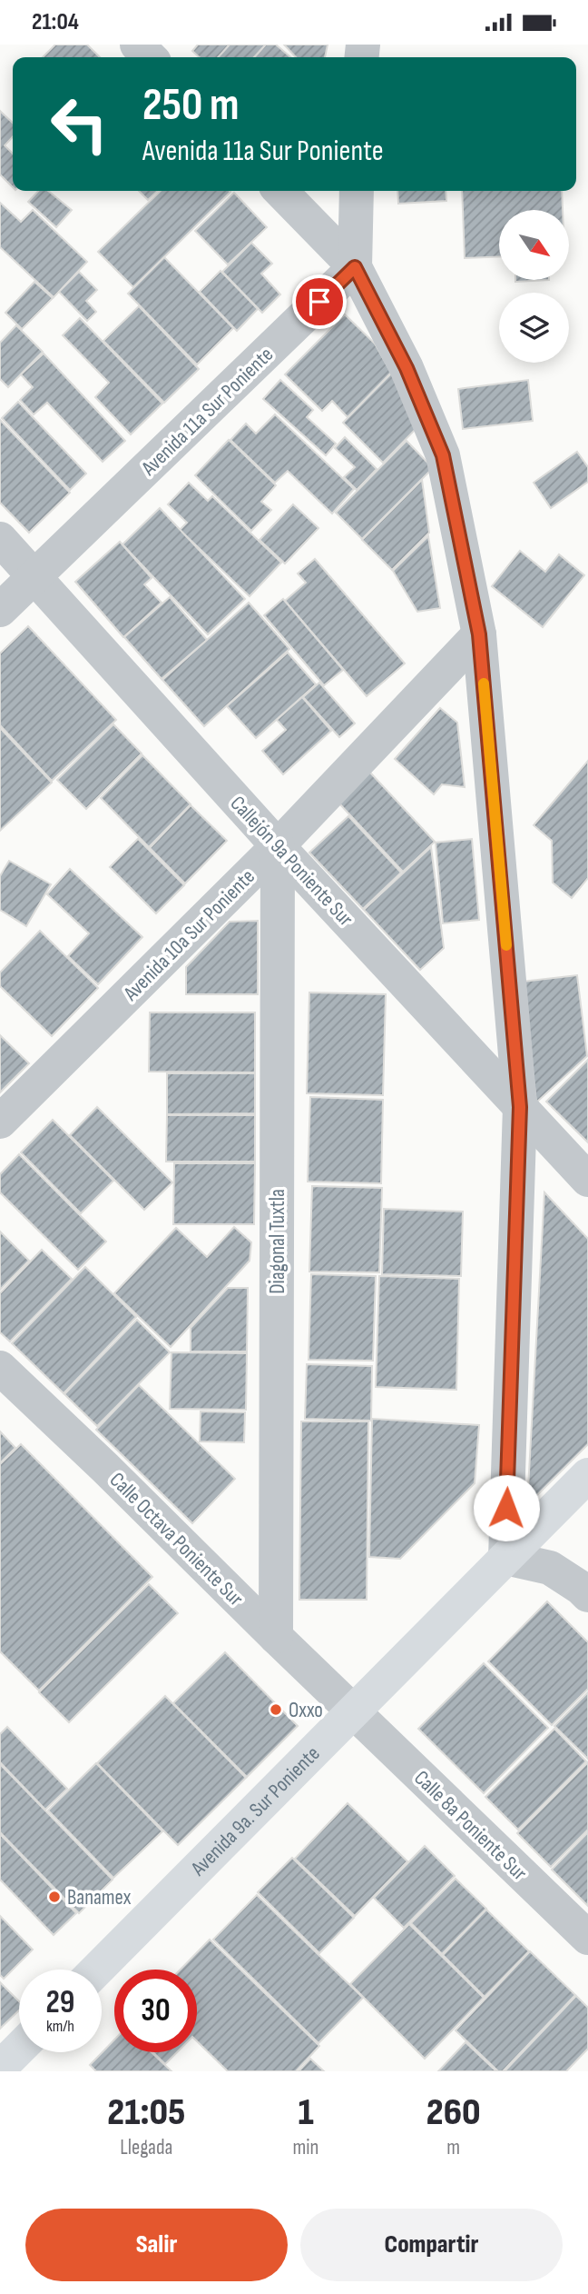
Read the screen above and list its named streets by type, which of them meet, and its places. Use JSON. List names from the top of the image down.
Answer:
{
  "streets": {
    "main road": ["Avenida 9a. Sur Poniente"],
    "street": [
      "Avenida 11a Sur Poniente",
      "Callejón 9a Poniente Sur",
      "Avenida 10a Sur Poniente",
      "Diagonal Tuxtla",
      "Calle Octava Poniente Sur",
      "Calle 8a Poniente Sur"
    ]
  },
  "crossings": [
    ["Avenida 11a Sur Poniente", "Callejón 9a Poniente Sur"],
    ["Callejón 9a Poniente Sur", "Avenida 10a Sur Poniente"],
    ["Callejón 9a Poniente Sur", "Diagonal Tuxtla"],
    ["Avenida 10a Sur Poniente", "Diagonal Tuxtla"],
    ["Diagonal Tuxtla", "Calle Octava Poniente Sur"],
    ["Calle Octava Poniente Sur", "Avenida 9a. Sur Poniente"],
    ["Calle Octava Poniente Sur", "Calle 8a Poniente Sur"],
    ["Avenida 9a. Sur Poniente", "Calle 8a Poniente Sur"]
  ],
  "places": ["Oxxo", "Banamex"],
  "north": "bottom right",
  "page": {
    "status": "21:04",
    "turn": ["250 m", "Avenida 11a Sur Poniente"],
    "speed": "29 km/h",
    "limit": "30",
    "eta": [
      "21:05",
      "Llegada",
      "1",
      "min",
      "260",
      "m"
    ],
    "buttons": ["Salir", "Compartir"]
  }
}
